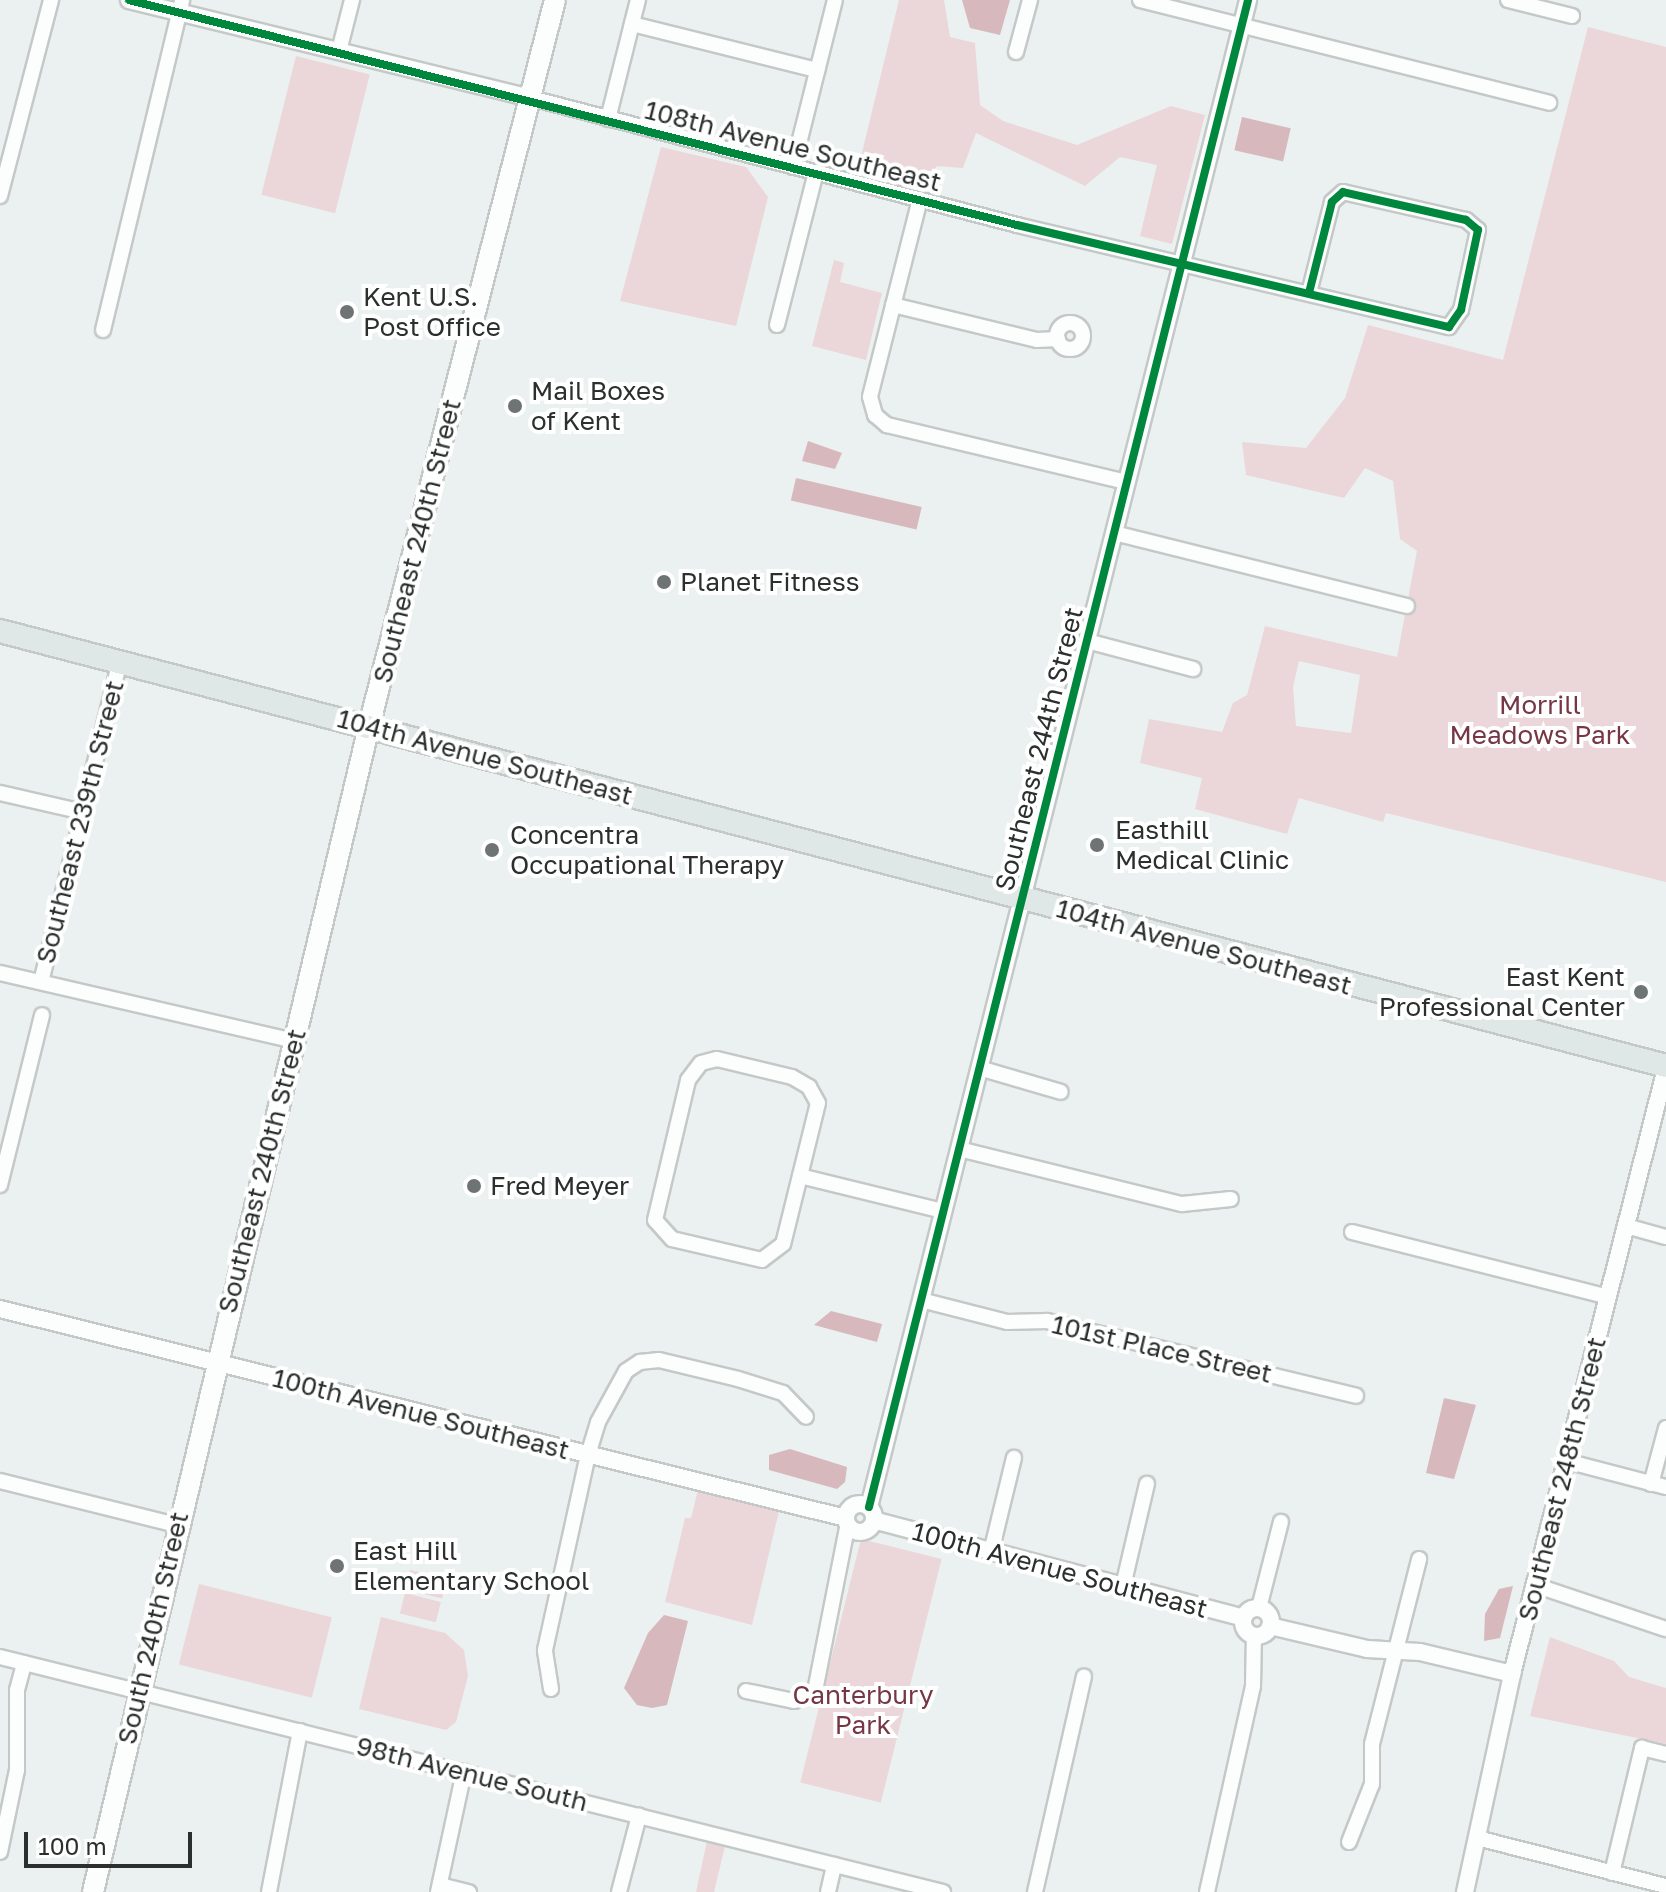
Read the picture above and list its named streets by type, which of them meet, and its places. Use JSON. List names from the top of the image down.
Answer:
{
  "streets": {
    "main road": ["Southeast 240th Street", "104th Avenue Southeast", "South 240th Street"],
    "street": [
      "108th Avenue Southeast",
      "Southeast 244th Street",
      "Southeast 239th Street",
      "101st Place Street",
      "100th Avenue Southeast",
      "Southeast 248th Street",
      "98th Avenue South"
    ]
  },
  "crossings": [
    ["108th Avenue Southeast", "Southeast 240th Street"],
    ["108th Avenue Southeast", "Southeast 244th Street"],
    ["Southeast 240th Street", "104th Avenue Southeast"],
    ["Southeast 240th Street", "100th Avenue Southeast"],
    ["Southeast 240th Street", "South 240th Street"],
    ["Southeast 244th Street", "104th Avenue Southeast"],
    ["Southeast 244th Street", "101st Place Street"],
    ["Southeast 244th Street", "100th Avenue Southeast"],
    ["104th Avenue Southeast", "Southeast 239th Street"],
    ["104th Avenue Southeast", "Southeast 248th Street"],
    ["100th Avenue Southeast", "South 240th Street"],
    ["South 240th Street", "98th Avenue South"]
  ],
  "parks": ["Morrill Meadows Park", "Canterbury Park"],
  "places": [
    "Kent U.S. Post Office",
    "Mail Boxes of Kent",
    "Planet Fitness",
    "Easthill Medical Clinic",
    "Concentra Occupational Therapy",
    "East Kent Professional Center",
    "Fred Meyer",
    "East Hill Elementary School"
  ],
  "scale_bar": "100 m"
}
